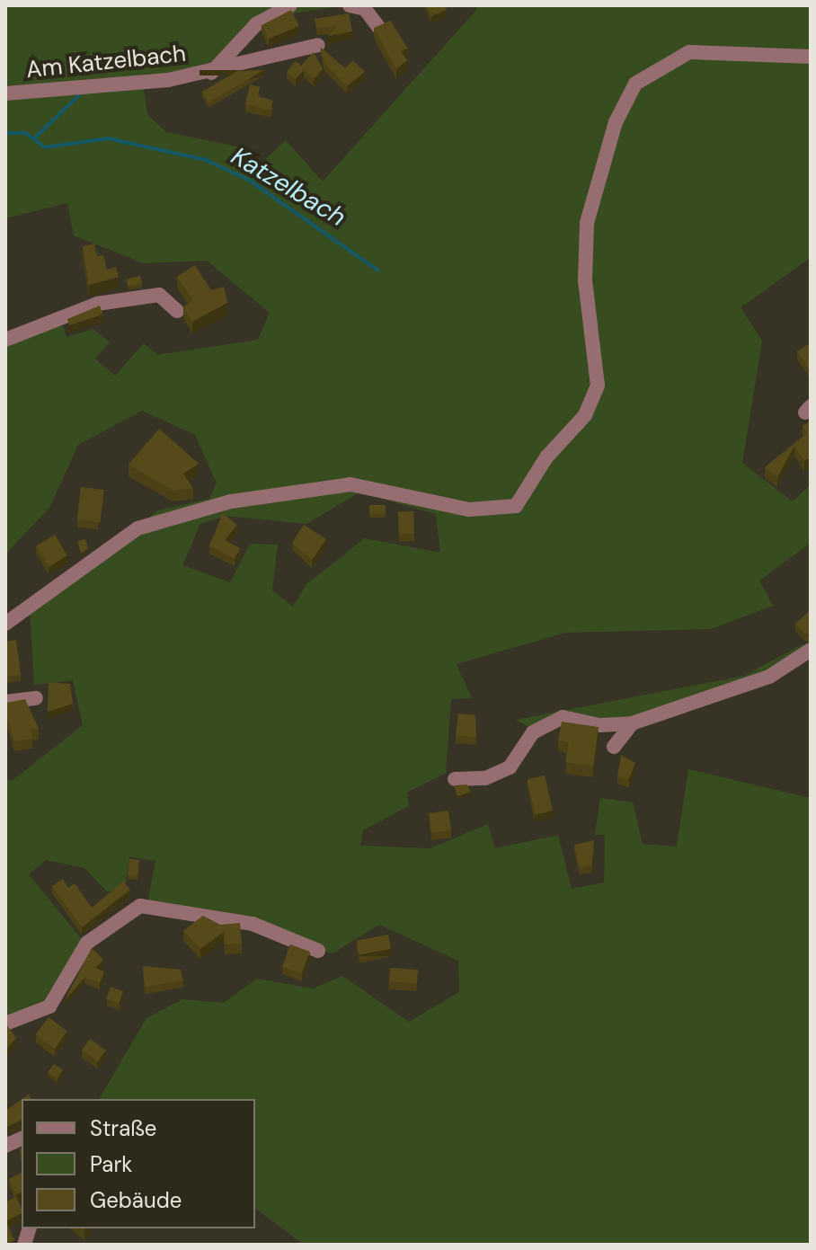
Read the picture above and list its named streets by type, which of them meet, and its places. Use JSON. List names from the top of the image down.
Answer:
{
  "streets": {
    "street": ["Am Katzelbach"]
  },
  "water": ["Katzelbach"],
  "legend": ["Straße", "Park", "Gebäude"]
}
